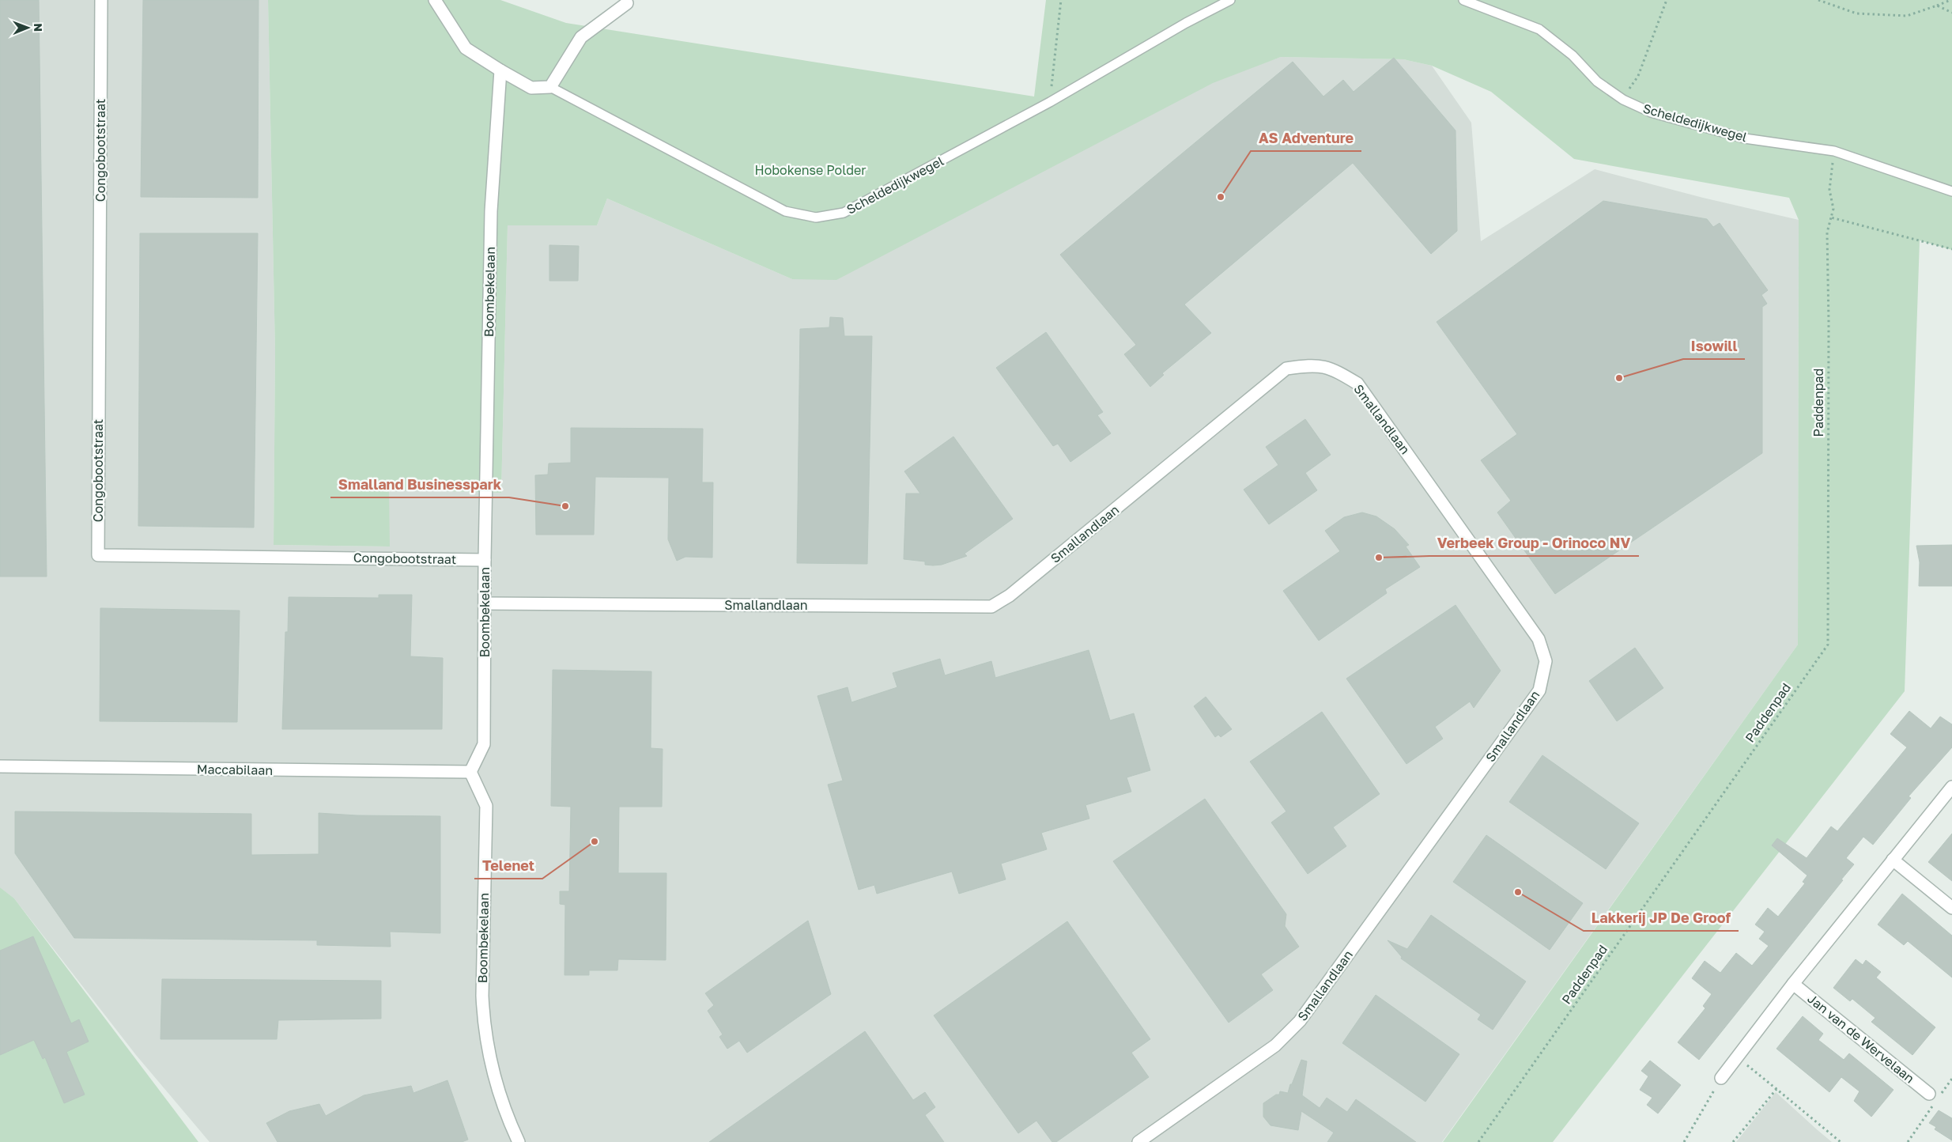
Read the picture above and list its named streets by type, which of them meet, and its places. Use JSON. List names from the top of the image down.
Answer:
{
  "streets": {
    "street": [
      "Congobootstraat",
      "Boombekelaan",
      "Smallandlaan",
      "Maccabilaan",
      "Jan van de Wervelaan"
    ],
    "lane": ["Scheldedijkwegel"],
    "path": ["Paddenpad"]
  },
  "crossings": [
    ["Scheldedijkwegel", "Paddenpad"],
    ["Congobootstraat", "Boombekelaan"],
    ["Boombekelaan", "Smallandlaan"],
    ["Boombekelaan", "Maccabilaan"]
  ],
  "parks": ["Hobokense Polder"],
  "places": [
    "AS Adventure",
    "Isowill",
    "Smalland Businesspark",
    "Verbeek Group - Orinoco NV",
    "Telenet",
    "Lakkerij JP De Groof"
  ],
  "north": "right"
}
